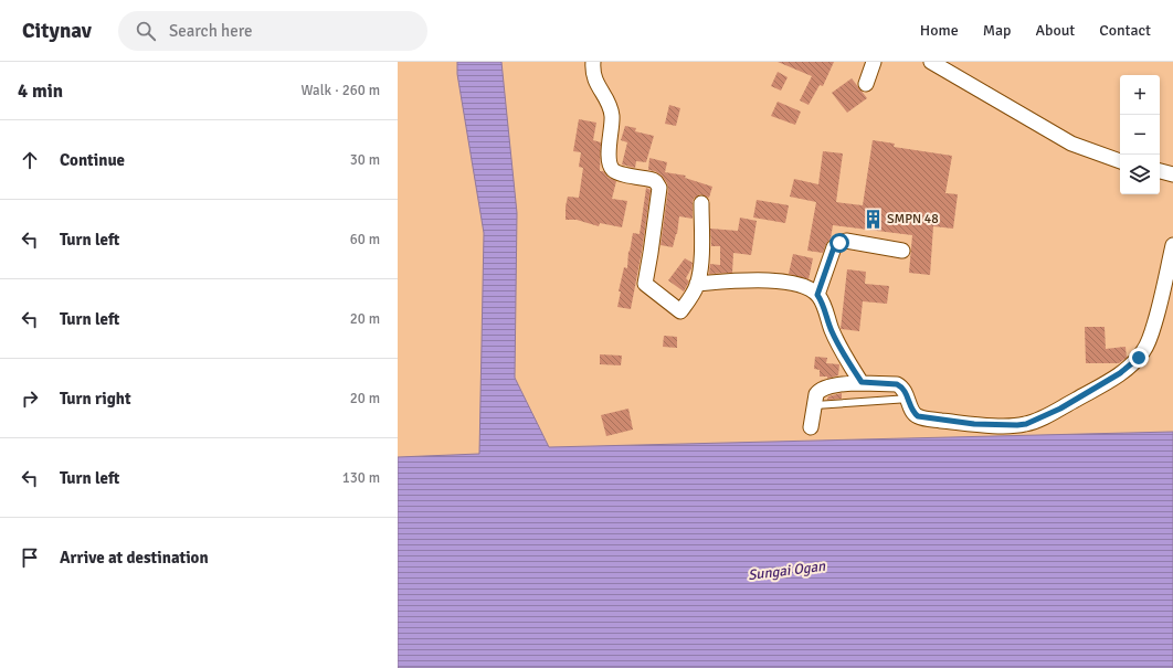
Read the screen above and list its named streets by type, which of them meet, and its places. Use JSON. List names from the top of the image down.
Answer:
{
  "water": ["Sungai Ogan"],
  "places": {
    "building": ["SMPN 48"]
  },
  "page": {
    "header": "Citynav",
    "search": "Search here",
    "nav": [
      "Home",
      "Map",
      "About",
      "Contact"
    ],
    "heading": ["4 min", "Walk · 260 m"],
    "map_buttons": ["+", "−"],
    "list": [
      ["Continue", "30 m"],
      ["Turn left", "60 m"],
      ["Turn left", "20 m"],
      ["Turn right", "20 m"],
      ["Turn left", "130 m"],
      "Arrive at destination"
    ]
  }
}
